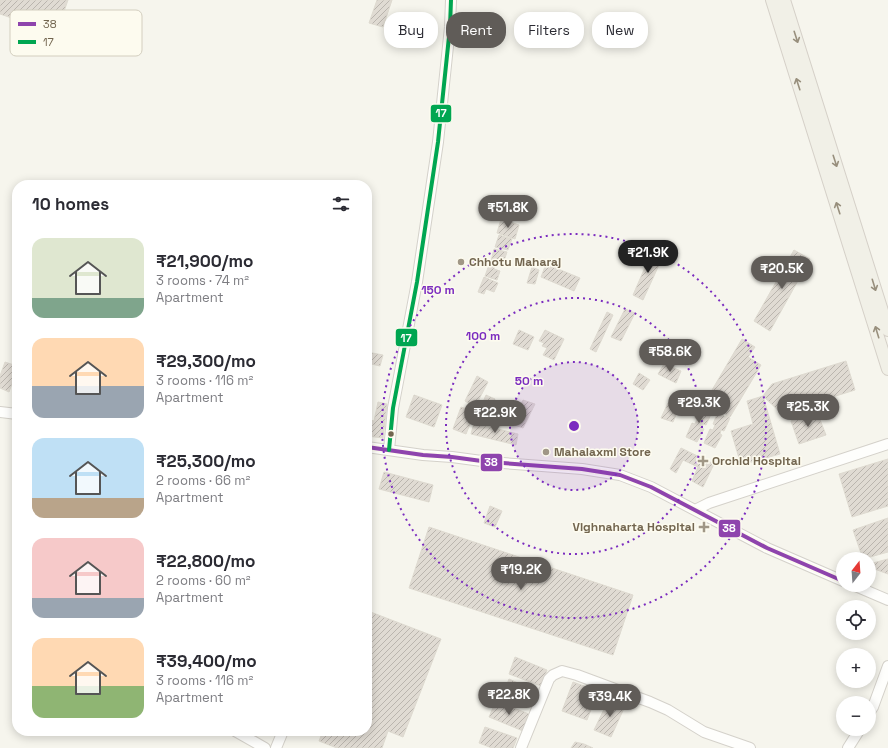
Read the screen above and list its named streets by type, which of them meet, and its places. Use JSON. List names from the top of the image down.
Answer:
{
  "places": {
    "other": ["Chhotu Maharaj", "Mahalaxmi Store"],
    "health": ["Orchid Hospital", "Vighnaharta Hospital"]
  },
  "lines": ["transit line 17", "transit line 38"],
  "legend": ["38", "17"],
  "north": "top",
  "page": {
    "chip": [
      "Buy",
      "Rent",
      "Filters",
      "New"
    ],
    "heading": "10 homes",
    "price": [
      "₹51.8K",
      "₹21.9K",
      "₹20.5K",
      "₹58.6K",
      "₹29.3K",
      "₹25.3K",
      "₹22.9K",
      "₹19.2K",
      "₹22.8K",
      "₹39.4K"
    ],
    "list": [
      {
        "name": "₹21,900/mo",
        "note": "3 rooms · 74 m² · Apartment"
      },
      {
        "name": "₹29,300/mo",
        "note": "3 rooms · 116 m² · Apartment"
      },
      {
        "name": "₹25,300/mo",
        "note": "2 rooms · 66 m² · Apartment"
      },
      {
        "name": "₹22,800/mo",
        "note": "2 rooms · 60 m² · Apartment"
      },
      {
        "name": "₹39,400/mo",
        "note": "3 rooms · 116 m² · Apartment"
      }
    ],
    "map_buttons": ["+", "−"]
  },
  "rings": ["150 m", "100 m", "50 m"]
}
